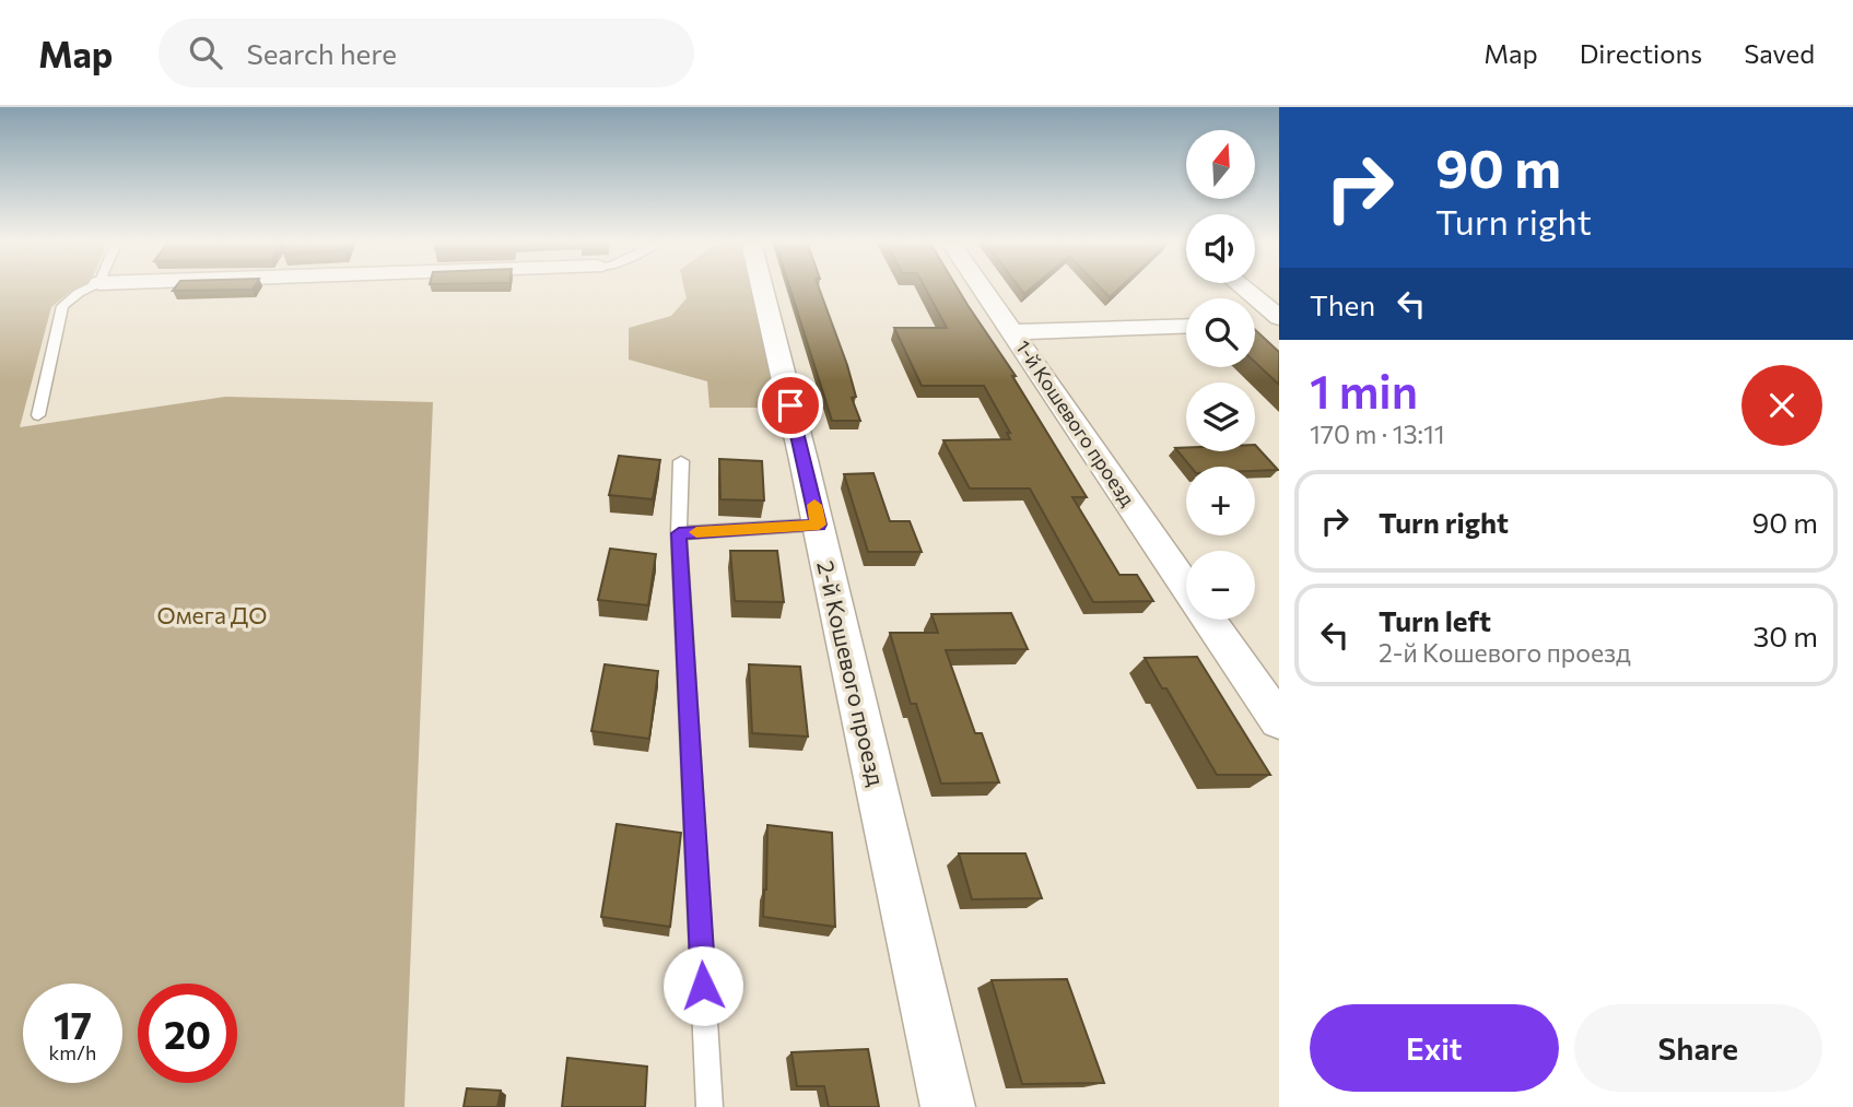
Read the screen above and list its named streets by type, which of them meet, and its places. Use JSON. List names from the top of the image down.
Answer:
{
  "streets": {
    "street": ["1-й Кошевого проезд", "2-й Кошевого проезд"]
  },
  "parks": ["Омега ДО"],
  "north": "top",
  "page": {
    "header": "Map",
    "search": "Search here",
    "nav": ["Map", "Directions", "Saved"],
    "turn": ["90 m", "Turn right"],
    "map_buttons": ["+", "−"],
    "then": "Then",
    "heading": ["1 min", "170 m · 13:11"],
    "list": [
      {
        "name": "Turn right",
        "value": "90 m"
      },
      {
        "name": "Turn left",
        "note": "2-й Кошевого проезд",
        "value": "30 m"
      }
    ],
    "speed": "17 km/h",
    "limit": "20",
    "buttons": ["Exit", "Share"]
  }
}
